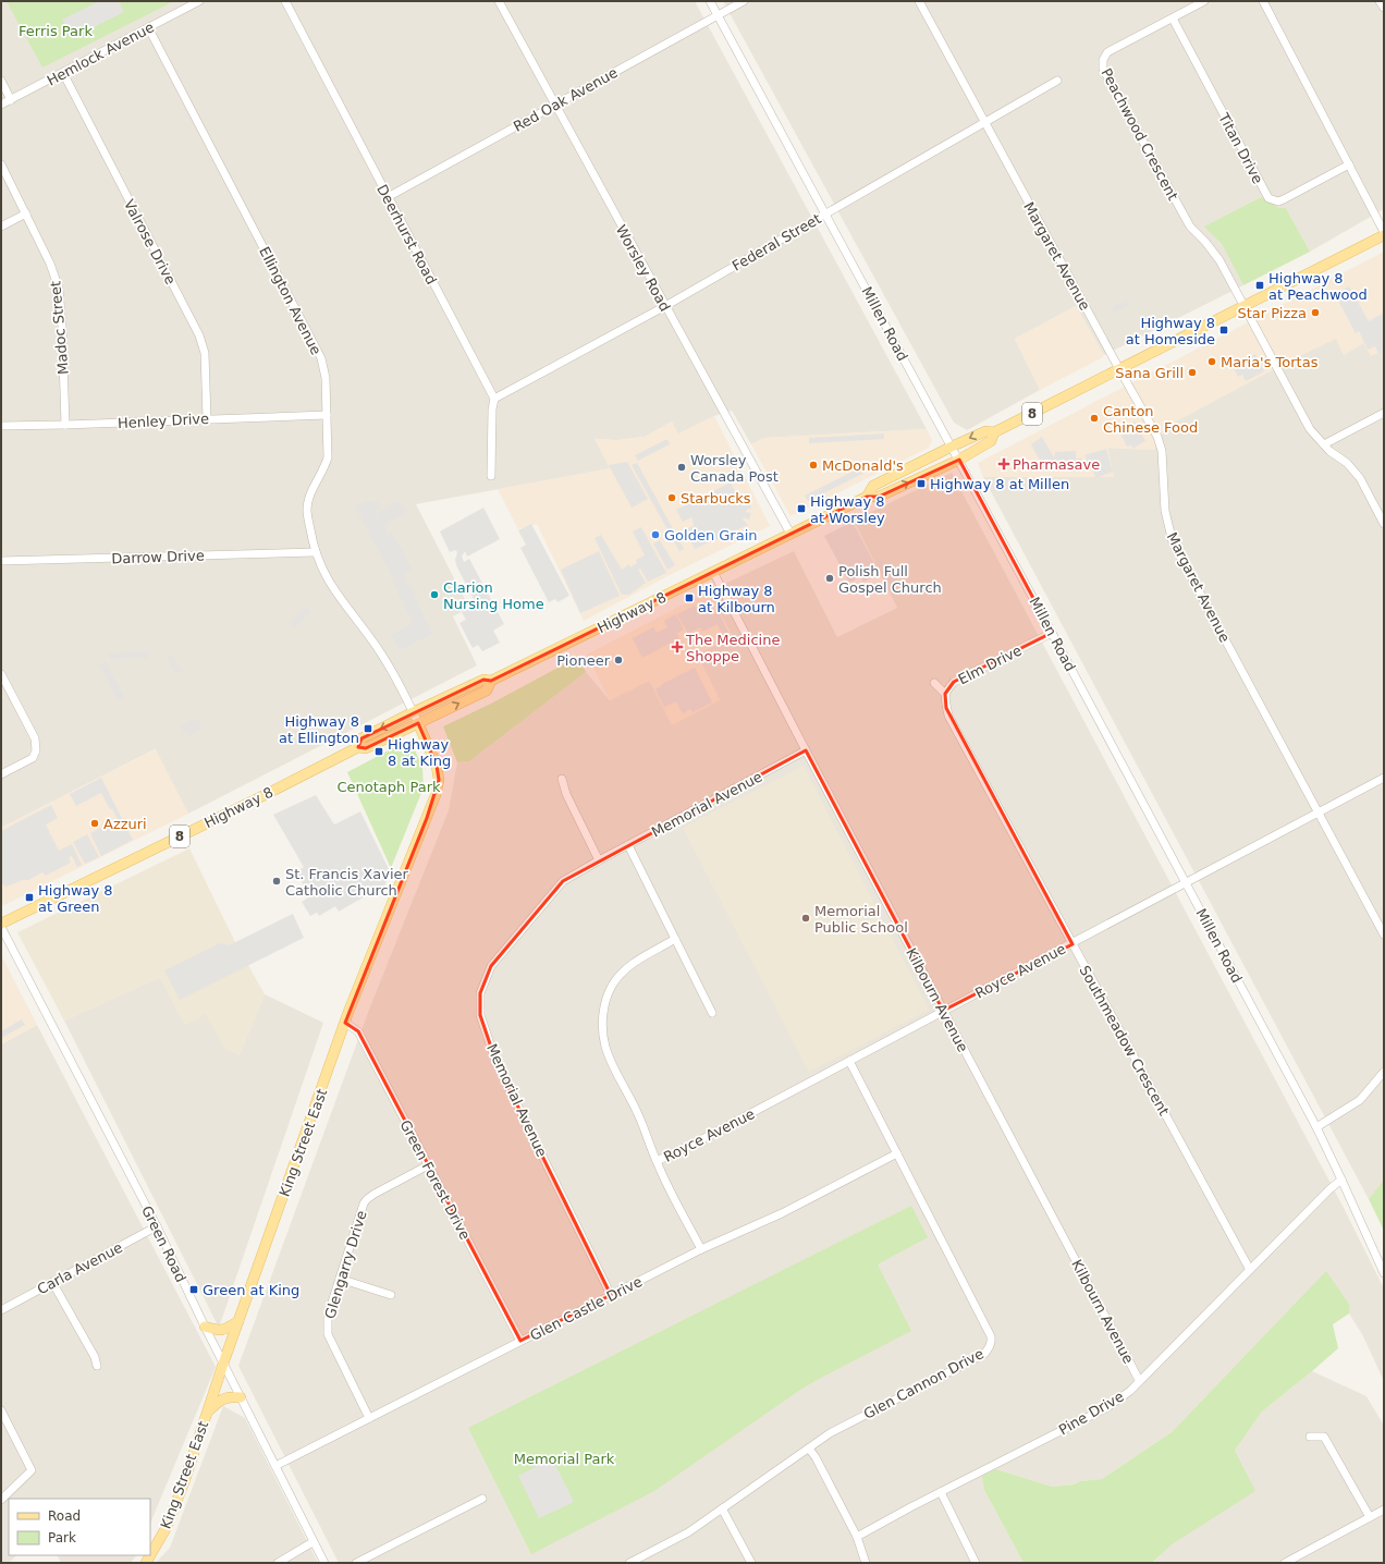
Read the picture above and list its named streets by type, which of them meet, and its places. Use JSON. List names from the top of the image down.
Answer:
{
  "streets": {
    "main road": ["8", "Highway 8", "King Street East"],
    "street": [
      "Hemlock Avenue",
      "Red Oak Avenue",
      "Peachwood Crescent",
      "Titan Drive",
      "Deerhurst Road",
      "Valrose Drive",
      "Federal Street",
      "Margaret Avenue",
      "Worsley Road",
      "Ellington Avenue",
      "Millen Road",
      "Madoc Street",
      "Henley Drive",
      "Darrow Drive",
      "Elm Drive",
      "Memorial Avenue",
      "Royce Avenue",
      "Kilbourn Avenue",
      "Southmeadow Crescent",
      "Green Forest Drive",
      "Green Road",
      "Glengarry Drive",
      "Carla Avenue",
      "Glen Castle Drive",
      "Glen Cannon Drive",
      "Pine Drive"
    ]
  },
  "crossings": [
    ["Hemlock Avenue", "Valrose Drive"],
    ["Hemlock Avenue", "Ellington Avenue"],
    ["Red Oak Avenue", "Deerhurst Road"],
    ["Red Oak Avenue", "Worsley Road"],
    ["Red Oak Avenue", "Millen Road"],
    ["Peachwood Crescent", "Titan Drive"],
    ["Peachwood Crescent", "Highway 8"],
    ["Deerhurst Road", "Federal Street"],
    ["Valrose Drive", "Henley Drive"],
    ["Federal Street", "Margaret Avenue"],
    ["Federal Street", "Worsley Road"],
    ["Federal Street", "Millen Road"],
    ["Margaret Avenue", "Highway 8"],
    ["Margaret Avenue", "Royce Avenue"],
    ["Worsley Road", "Highway 8"],
    ["Ellington Avenue", "Henley Drive"],
    ["Ellington Avenue", "Darrow Drive"],
    ["Ellington Avenue", "Highway 8"],
    ["Ellington Avenue", "King Street East"],
    ["Millen Road", "Highway 8"],
    ["Millen Road", "Elm Drive"],
    ["Millen Road", "Royce Avenue"],
    ["Millen Road", "Pine Drive"],
    ["Madoc Street", "Henley Drive"],
    ["Highway 8", "Kilbourn Avenue"],
    ["Highway 8", "King Street East"],
    ["Highway 8", "Green Road"],
    ["Elm Drive", "Southmeadow Crescent"],
    ["Memorial Avenue", "Kilbourn Avenue"],
    ["Memorial Avenue", "Glen Castle Drive"],
    ["Royce Avenue", "Kilbourn Avenue"],
    ["Royce Avenue", "Southmeadow Crescent"],
    ["Royce Avenue", "Glen Cannon Drive"],
    ["Kilbourn Avenue", "Pine Drive"],
    ["Southmeadow Crescent", "Pine Drive"],
    ["King Street East", "Green Forest Drive"],
    ["King Street East", "Green Road"],
    ["Green Forest Drive", "Glengarry Drive"],
    ["Green Forest Drive", "Glen Castle Drive"],
    ["Green Road", "Carla Avenue"],
    ["Green Road", "Glen Castle Drive"],
    ["Glengarry Drive", "Glen Castle Drive"],
    ["Glen Castle Drive", "Glen Cannon Drive"]
  ],
  "parks": ["Ferris Park", "Cenotaph Park", "Memorial Park"],
  "places": {
    "transit": [
      "Highway 8 at Peachwood",
      "Highway 8 at Homeside",
      "Highway 8 at Millen",
      "Highway 8 at Worsley",
      "Highway 8 at Kilbourn",
      "Highway 8 at Ellington",
      "Highway 8 at King",
      "Highway 8 at Green",
      "Green at King"
    ],
    "other": [
      "Star Pizza",
      "Maria's Tortas",
      "Sana Grill",
      "Canton Chinese Food",
      "McDonald's",
      "Worsley Canada Post",
      "Starbucks",
      "Golden Grain",
      "Polish Full Gospel Church",
      "Clarion Nursing Home",
      "Pioneer",
      "Azzuri",
      "St. Francis Xavier Catholic Church",
      "Memorial Public School"
    ],
    "health": ["Pharmasave", "The Medicine Shoppe"]
  },
  "legend": ["Road", "Park"]
}
